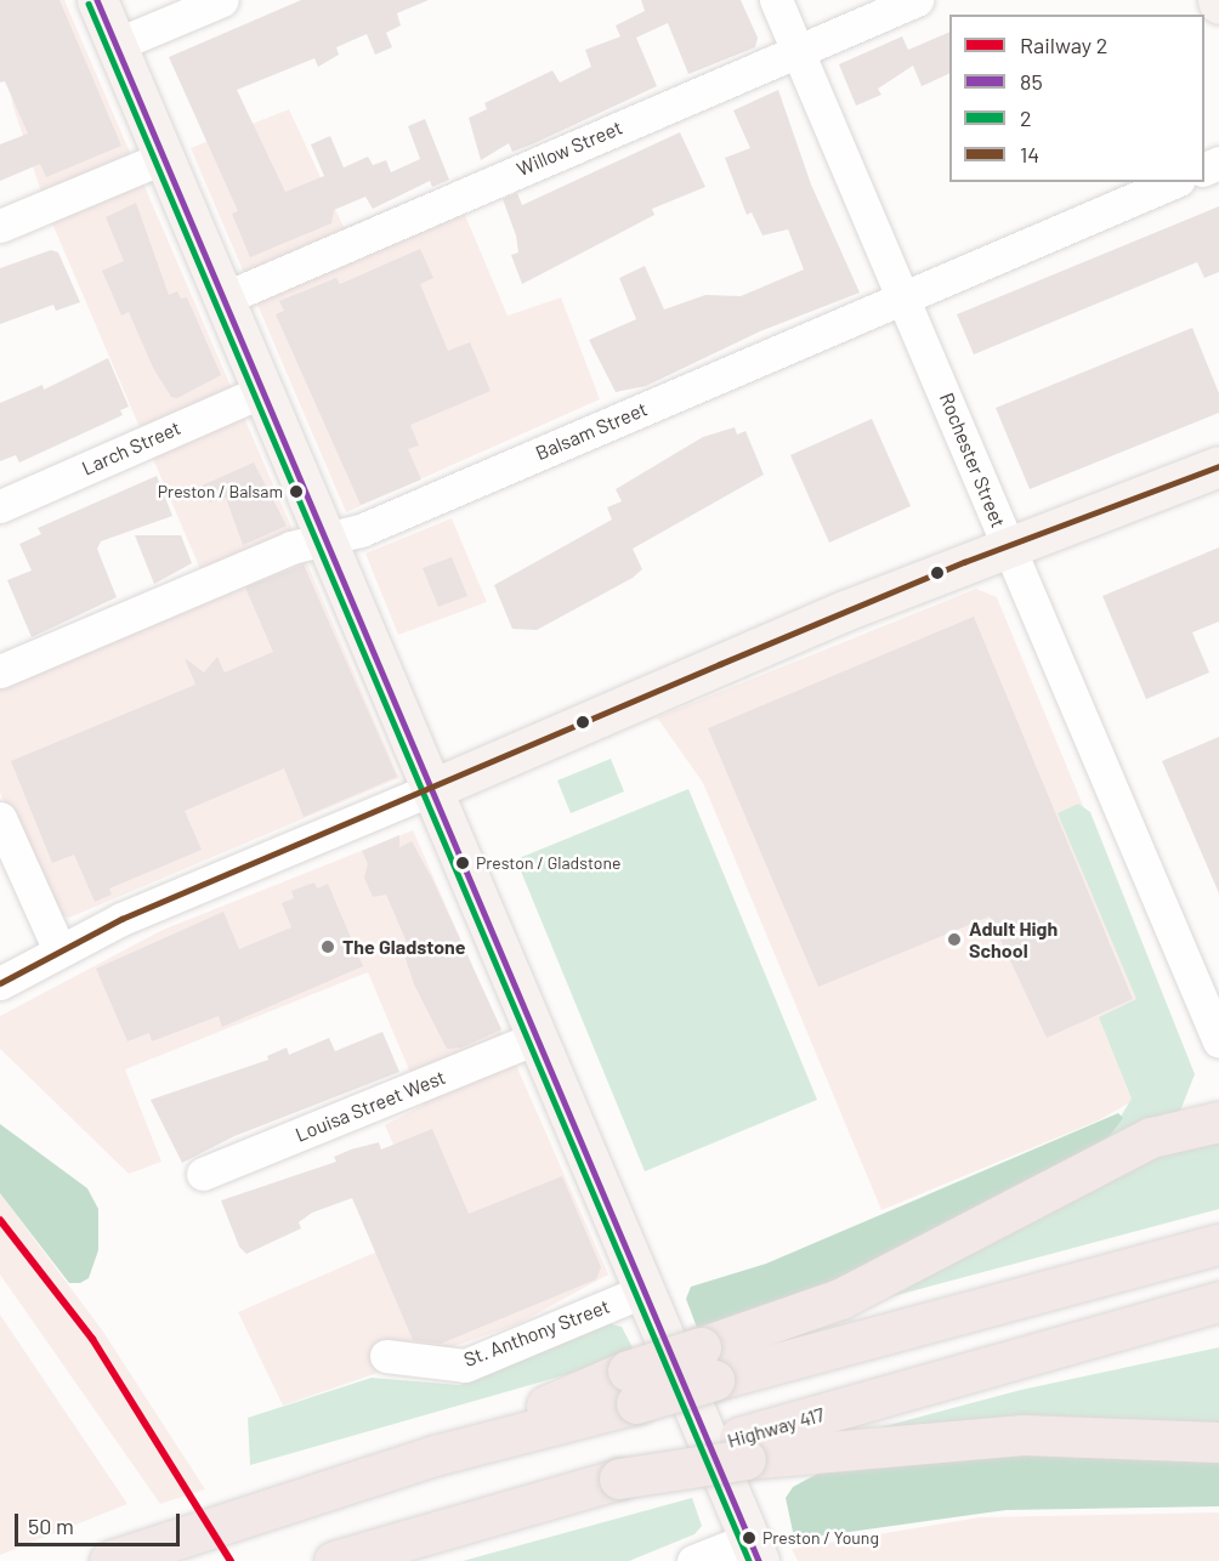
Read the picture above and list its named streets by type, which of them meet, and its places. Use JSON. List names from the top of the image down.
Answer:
{
  "streets": {
    "highway": ["Highway 417"],
    "street": [
      "Willow Street",
      "Balsam Street",
      "Larch Street",
      "Rochester Street",
      "Louisa Street West",
      "St. Anthony Street"
    ]
  },
  "crossings": [
    ["Willow Street", "Rochester Street"],
    ["Balsam Street", "Rochester Street"]
  ],
  "places": [
    "Preston / Balsam",
    "Preston / Gladstone",
    "Adult High School",
    "The Gladstone",
    "Preston / Young"
  ],
  "lines": [
    "transit line 85",
    "transit line 2",
    "transit line 14",
    "rail line 2"
  ],
  "legend": [
    "Railway 2",
    "85",
    "2",
    "14"
  ],
  "scale_bar": "50 m"
}
